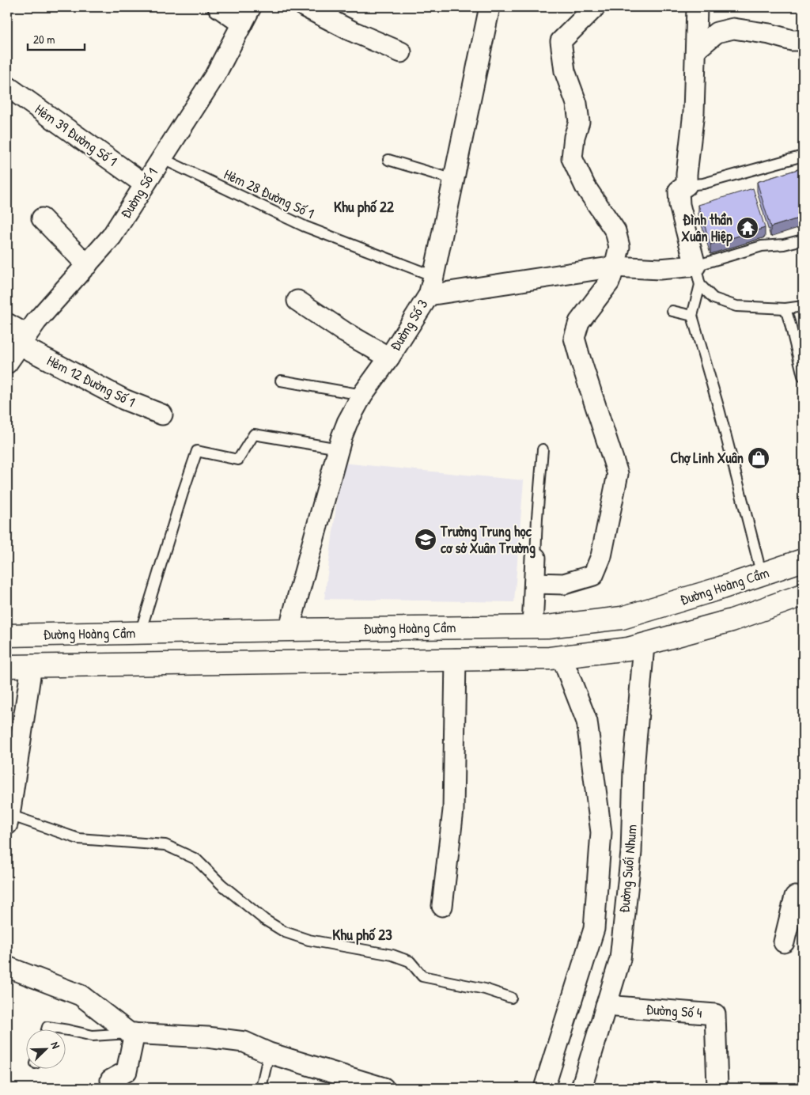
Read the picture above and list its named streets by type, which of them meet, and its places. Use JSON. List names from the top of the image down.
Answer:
{
  "streets": {
    "main road": ["Đường Hoàng Cầm"],
    "street": [
      "Hẻm 39 Đường Số 1",
      "Đường Số 1",
      "Đường Số 3",
      "Hẻm 12 Đường Số 1",
      "Đường Suối Nhum",
      "Đường Số 4"
    ],
    "lane": ["Hẻm 28 Đường Số 1"]
  },
  "crossings": [
    ["Hẻm 39 Đường Số 1", "Đường Số 1"],
    ["Đường Số 1", "Hẻm 28 Đường Số 1"],
    ["Đường Số 1", "Hẻm 12 Đường Số 1"],
    ["Hẻm 28 Đường Số 1", "Đường Số 3"],
    ["Đường Số 3", "Đường Hoàng Cầm"],
    ["Đường Suối Nhum", "Đường Số 4"]
  ],
  "districts": ["Khu phố 22", "Khu phố 23"],
  "places": {
    "temple": ["Đình thần Xuân Hiệp"],
    "shop": ["Chợ Linh Xuân"],
    "school or university": ["Trường Trung học cơ sở Xuân Trường"]
  },
  "scale_bar": "20 m",
  "north": "top right"
}
